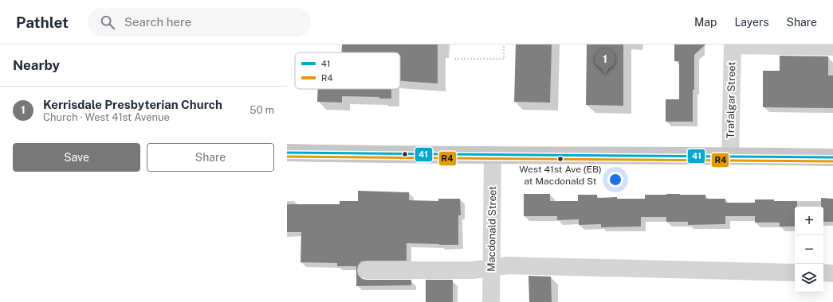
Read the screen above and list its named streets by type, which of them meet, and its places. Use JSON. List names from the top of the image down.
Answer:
{
  "streets": {
    "street": ["Trafalgar Street", "Macdonald Street"]
  },
  "places": ["West 41st Ave (EB) at Macdonald St"],
  "lines": ["transit line 41", "transit line R4"],
  "legend": ["41", "R4"],
  "page": {
    "header": "Pathlet",
    "search": "Search here",
    "nav": ["Map", "Layers", "Share"],
    "heading": "Nearby",
    "pins": "1",
    "list": [
      {
        "mark": "1",
        "name": "Kerrisdale Presbyterian Church",
        "note": "Church · West 41st Avenue",
        "value": "50 m"
      }
    ],
    "buttons": ["Save", "Share"],
    "map_buttons": ["+", "−"]
  }
}
